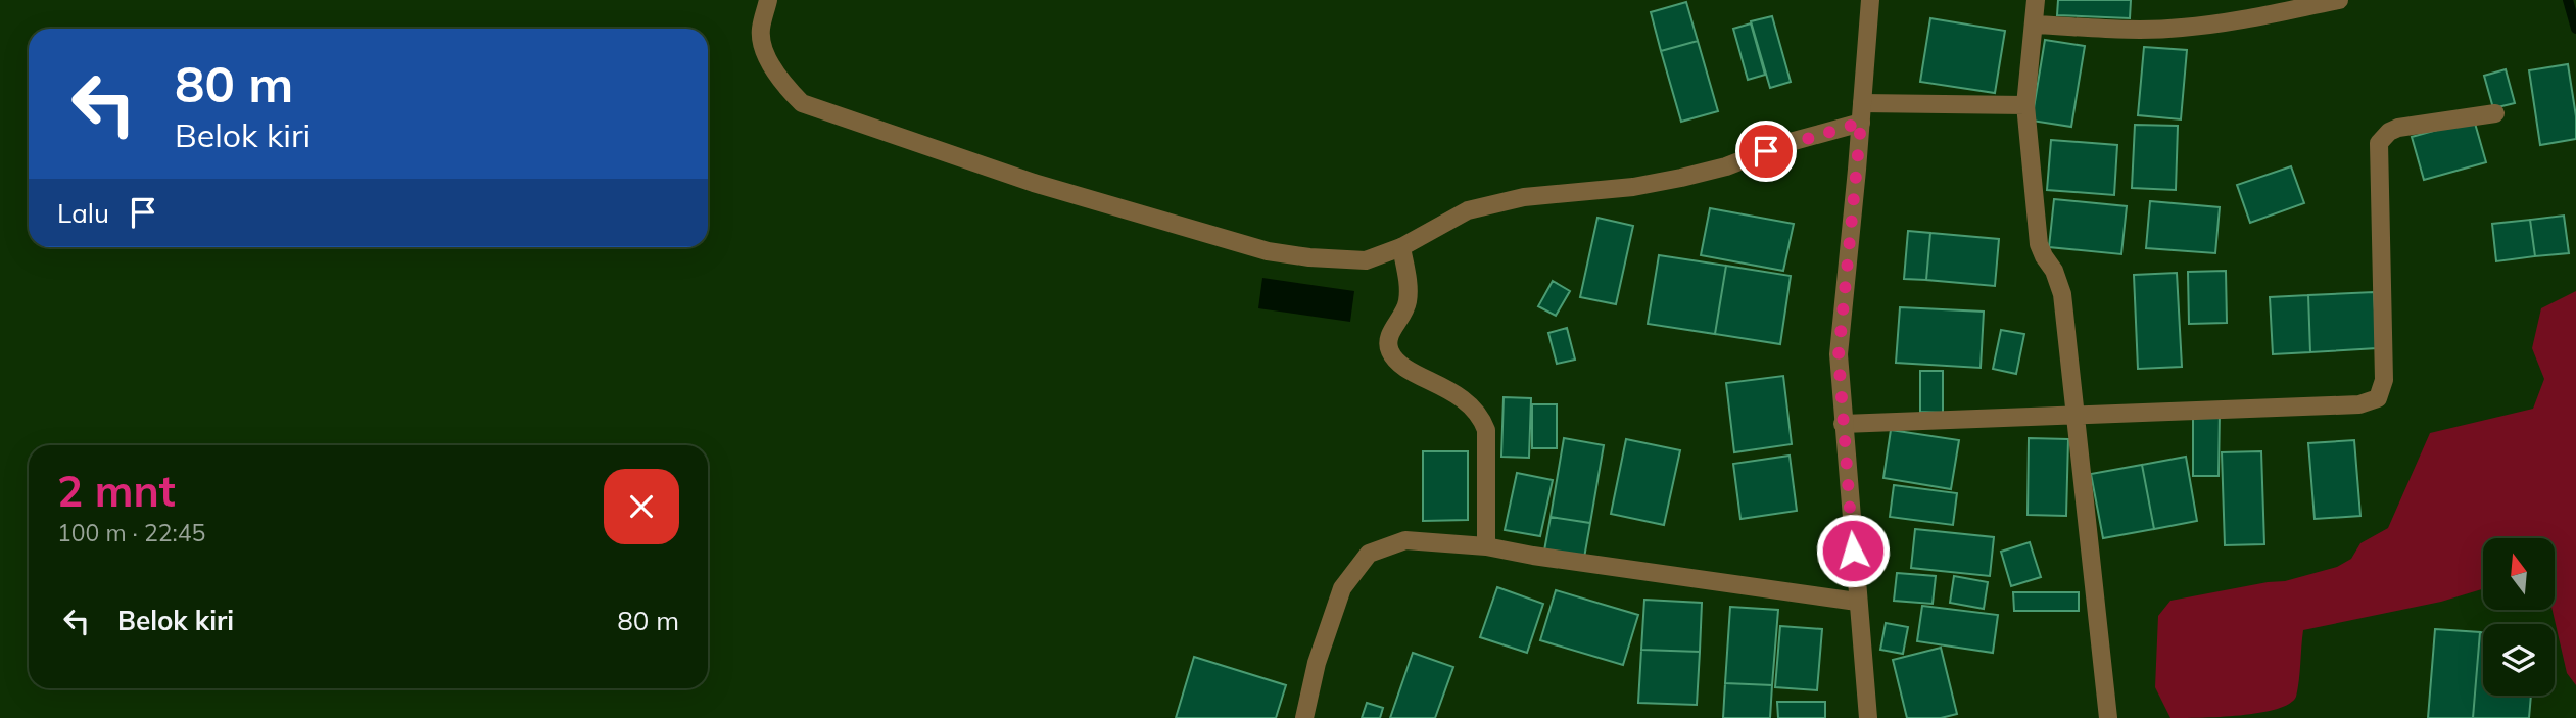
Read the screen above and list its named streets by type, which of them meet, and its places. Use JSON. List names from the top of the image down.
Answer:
{
  "north": "top",
  "page": {
    "turn": ["80 m", "Belok kiri"],
    "then": "Lalu",
    "heading": ["2 mnt", "100 m · 22:45"],
    "list": [
      {
        "name": "Belok kiri",
        "value": "80 m"
      }
    ]
  }
}
